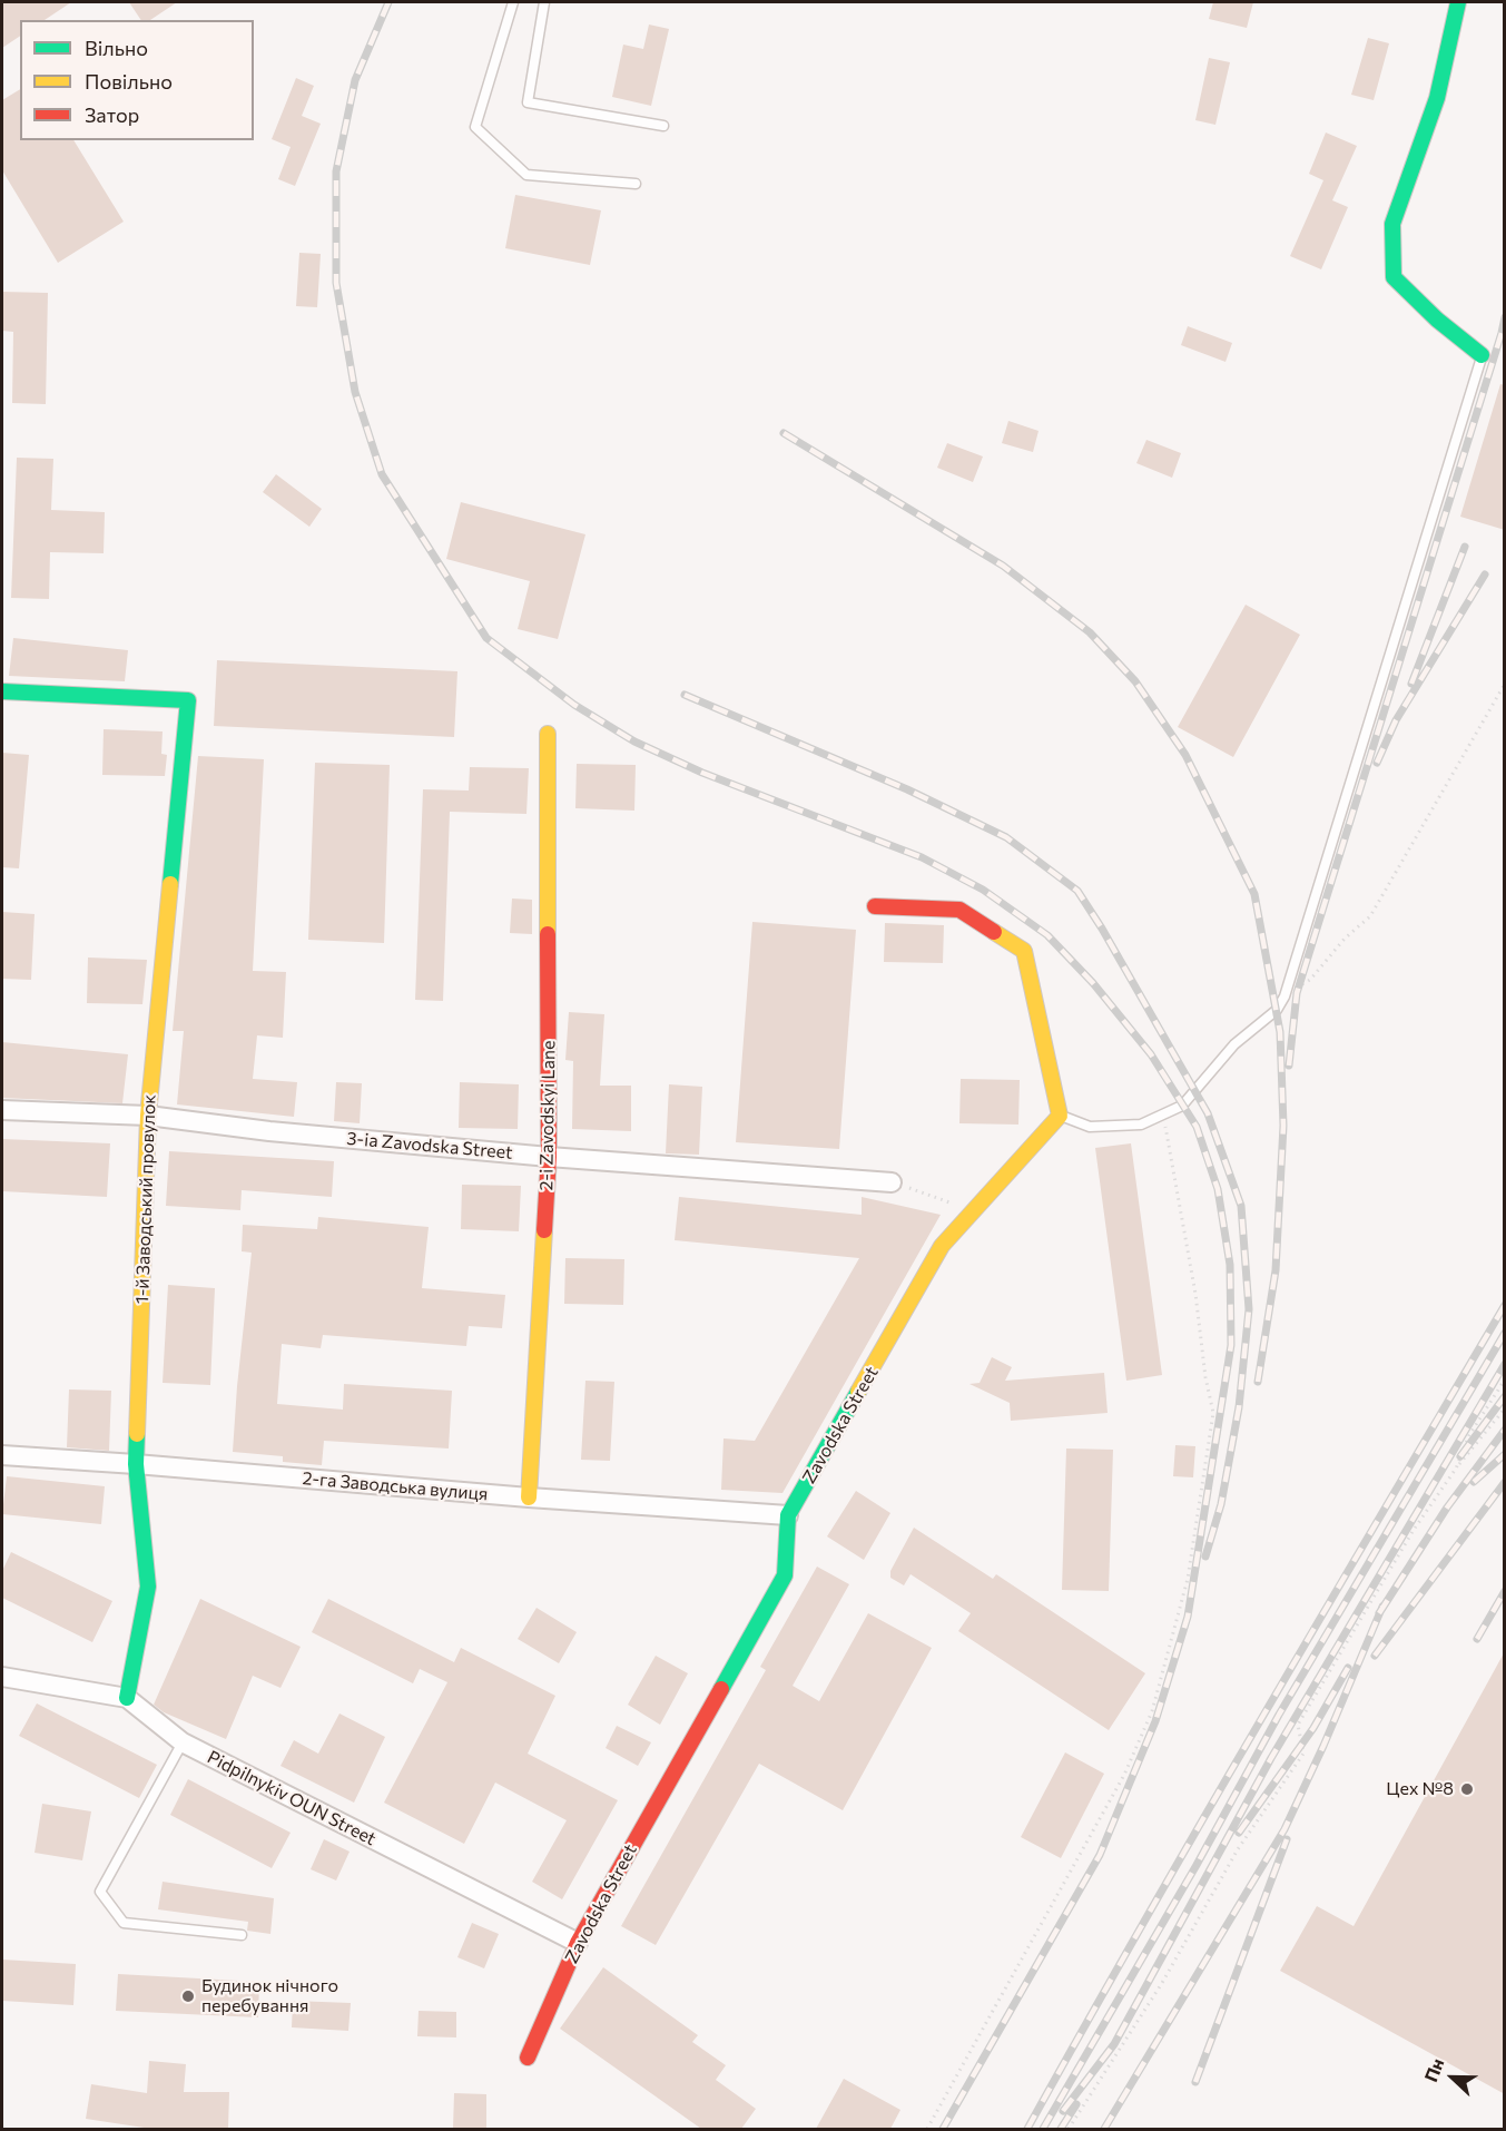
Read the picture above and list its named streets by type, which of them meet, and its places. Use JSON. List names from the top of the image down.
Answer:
{
  "streets": {
    "street": [
      "2-i Zavodskyi Lane",
      "3-ia Zavodska Street",
      "1-й Заводський провулок",
      "Zavodska Street",
      "2-га Заводська вулиця",
      "Pidpilnykiv OUN Street"
    ]
  },
  "crossings": [
    ["2-i Zavodskyi Lane", "3-ia Zavodska Street"],
    ["2-i Zavodskyi Lane", "2-га Заводська вулиця"],
    ["3-ia Zavodska Street", "1-й Заводський провулок"],
    ["1-й Заводський провулок", "2-га Заводська вулиця"],
    ["1-й Заводський провулок", "Pidpilnykiv OUN Street"],
    ["Zavodska Street", "2-га Заводська вулиця"],
    ["Zavodska Street", "Pidpilnykiv OUN Street"]
  ],
  "places": ["Цех №8", "Будинок нічного перебування"],
  "legend": ["Вільно", "Повільно", "Затор"],
  "north": "left"
}
